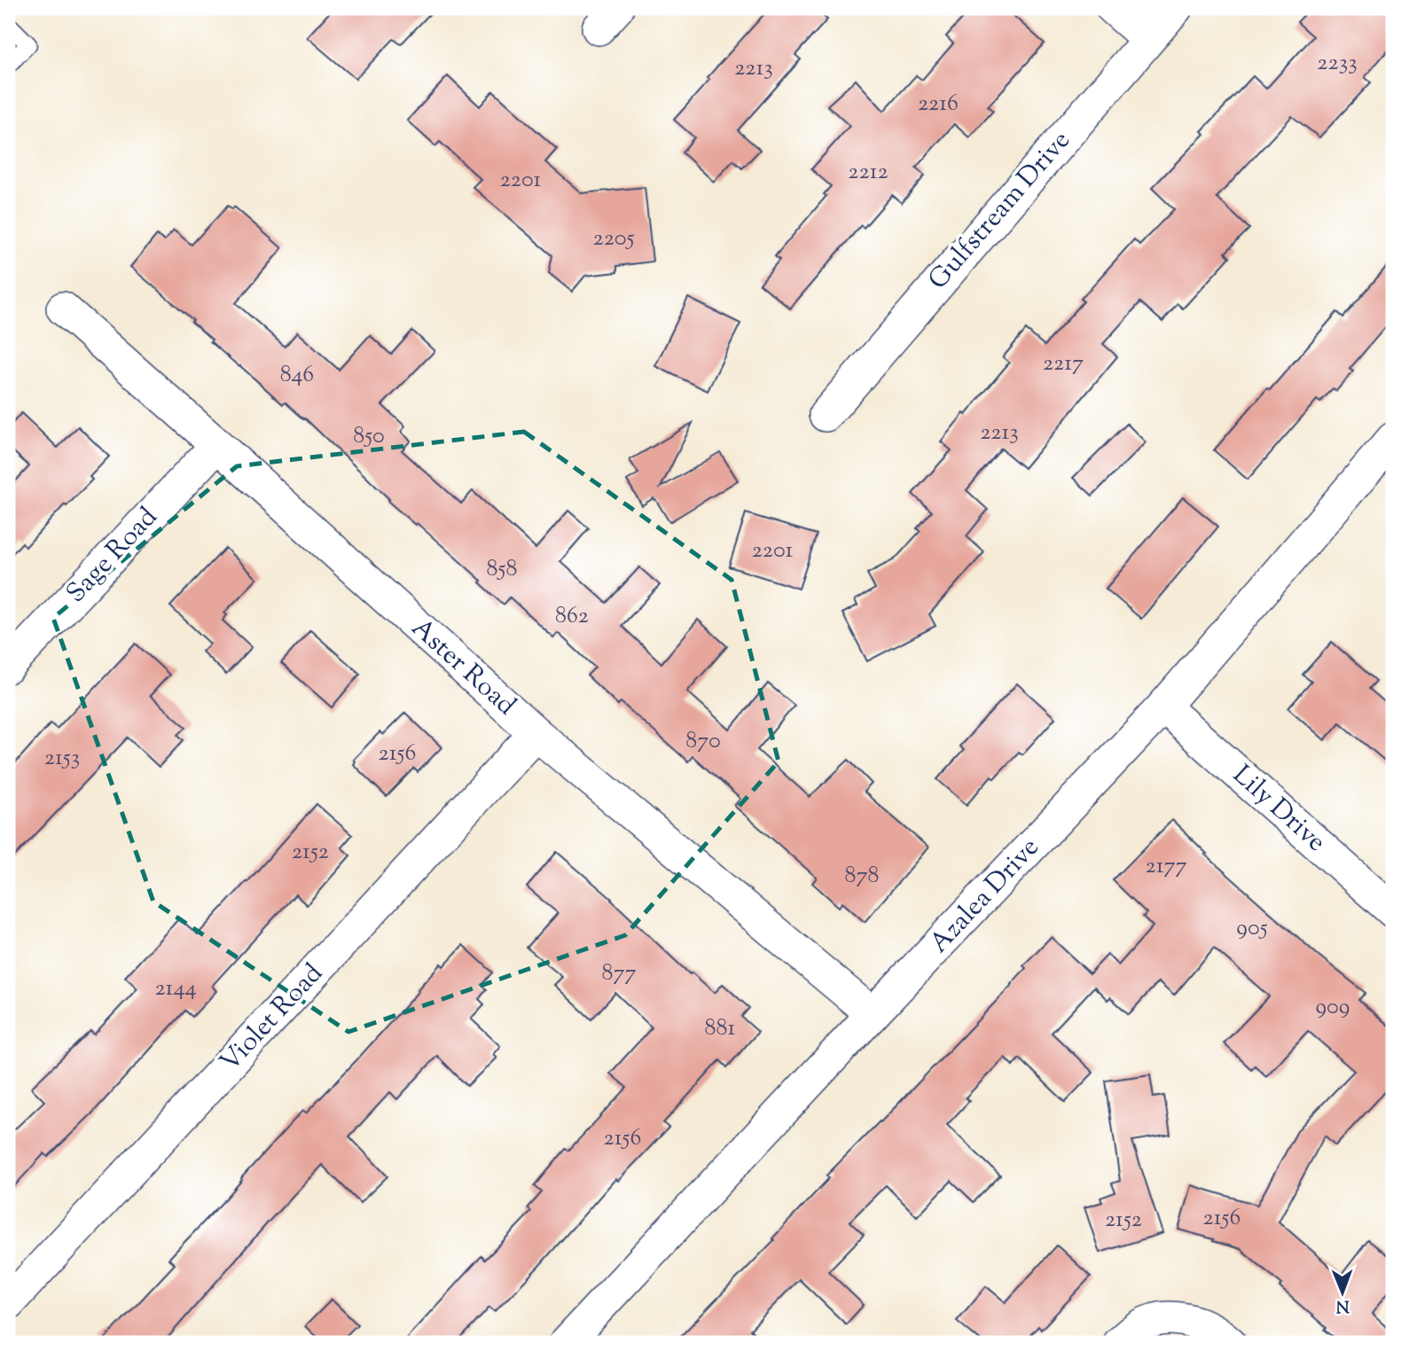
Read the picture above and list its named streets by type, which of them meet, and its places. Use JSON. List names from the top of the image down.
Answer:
{
  "streets": {
    "street": [
      "Gulfstream Drive",
      "Sage Road",
      "Aster Road",
      "Lily Drive",
      "Azalea Drive",
      "Violet Road"
    ]
  },
  "crossings": [
    ["Sage Road", "Aster Road"],
    ["Aster Road", "Azalea Drive"],
    ["Aster Road", "Violet Road"],
    ["Lily Drive", "Azalea Drive"]
  ],
  "house_numbers": [
    "2233",
    "2213",
    "2216",
    "2212",
    "2201",
    "2205",
    "2217",
    "846",
    "2213",
    "850",
    "2201",
    "858",
    "862",
    "870",
    "2156",
    "2153",
    "2152",
    "2177",
    "878",
    "905",
    "877",
    "2144",
    "909",
    "881",
    "2156",
    "2156",
    "2152"
  ],
  "north": "bottom"
}
